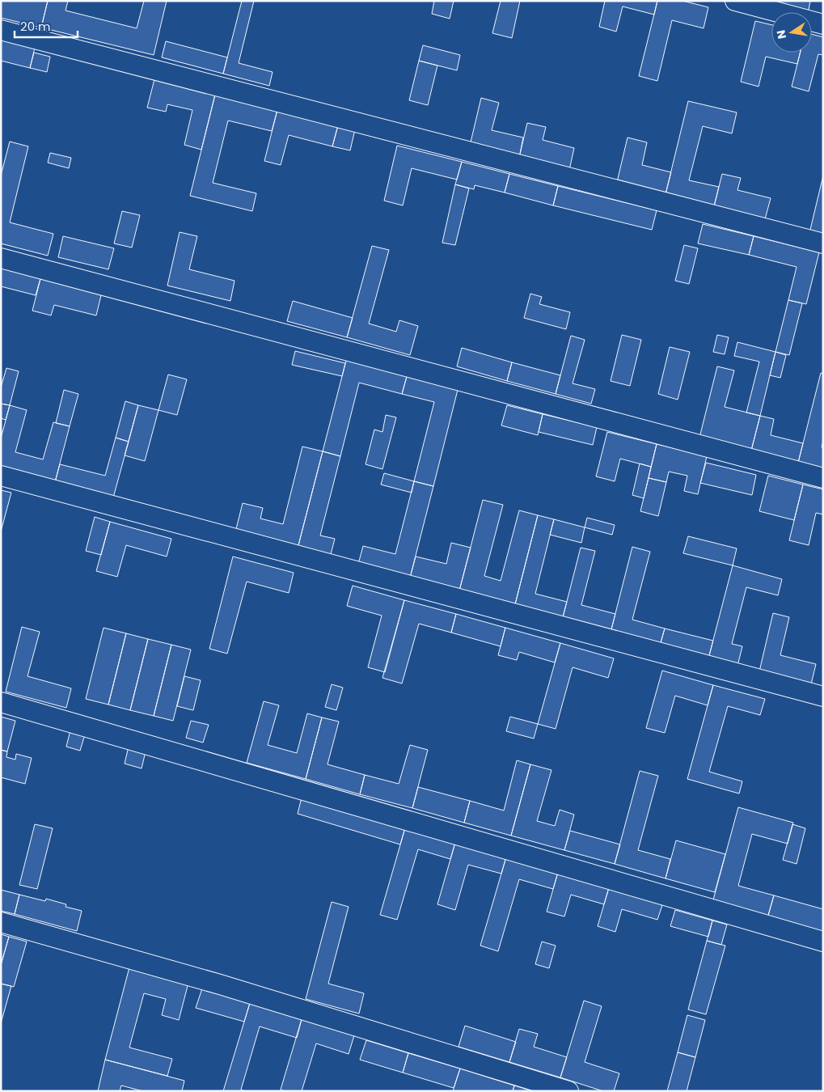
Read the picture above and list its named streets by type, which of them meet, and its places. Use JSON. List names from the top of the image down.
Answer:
{
  "scale_bar": "20 m",
  "north": "left"
}
